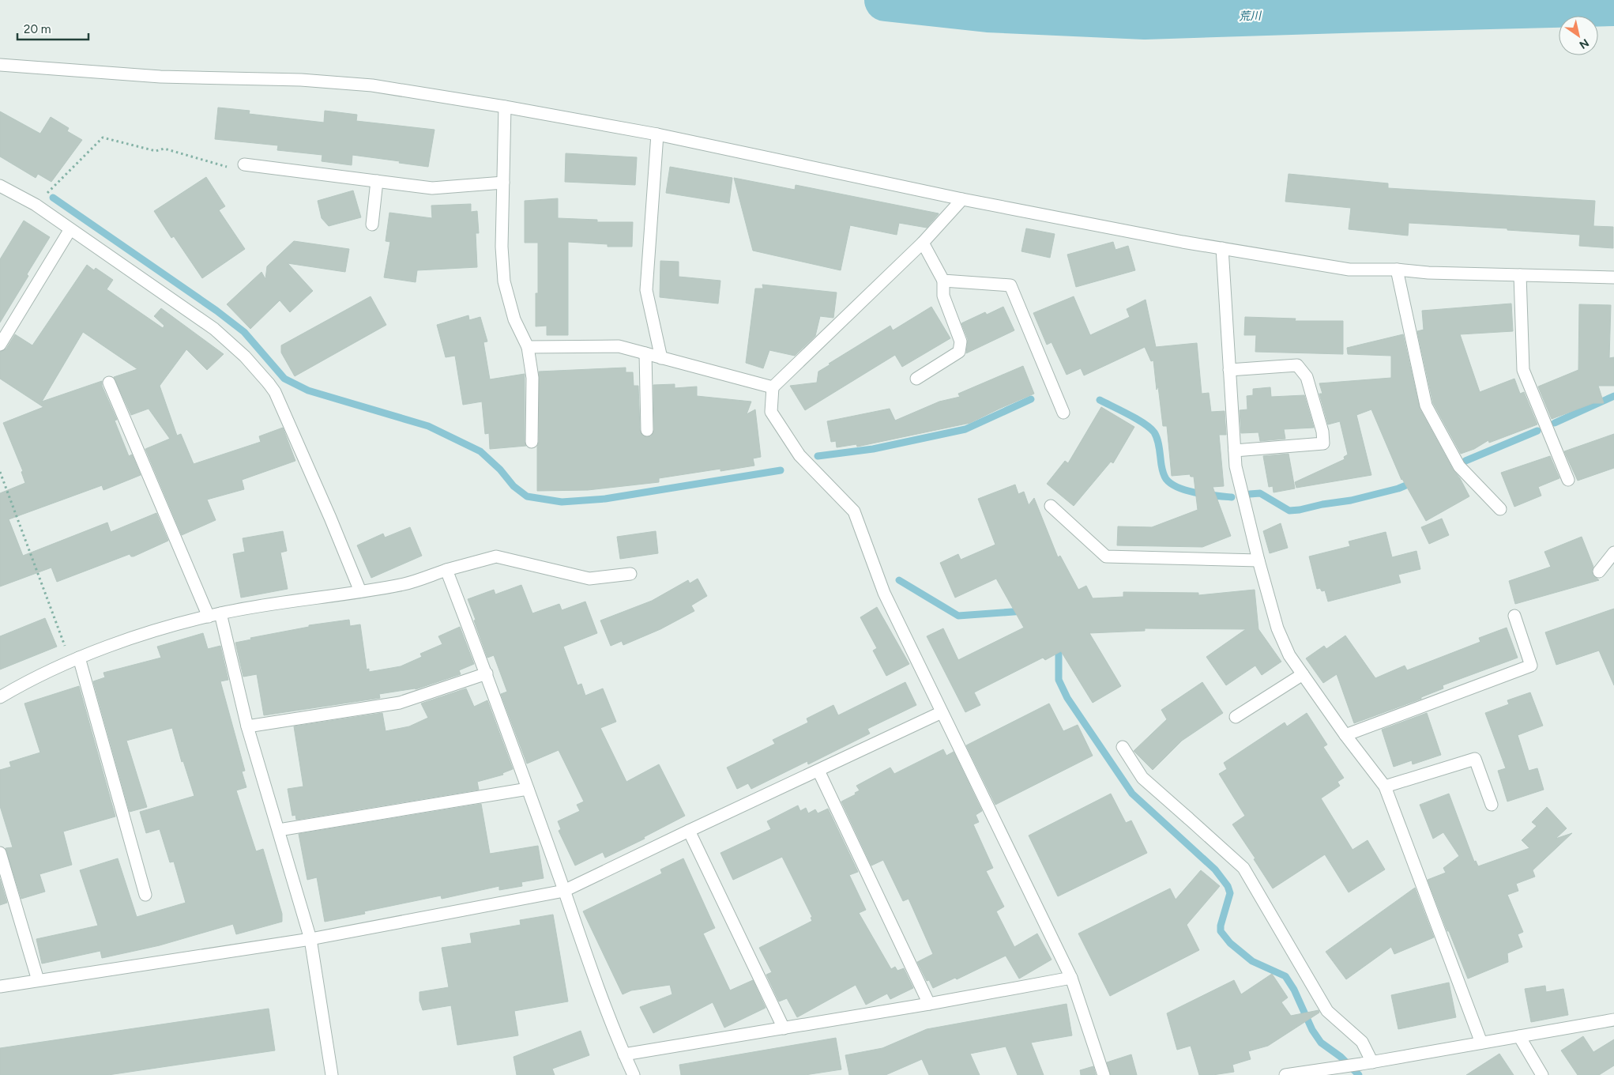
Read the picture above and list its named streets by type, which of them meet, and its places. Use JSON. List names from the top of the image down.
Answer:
{
  "water": ["荒川"],
  "scale_bar": "20 m",
  "north": "bottom right"
}
